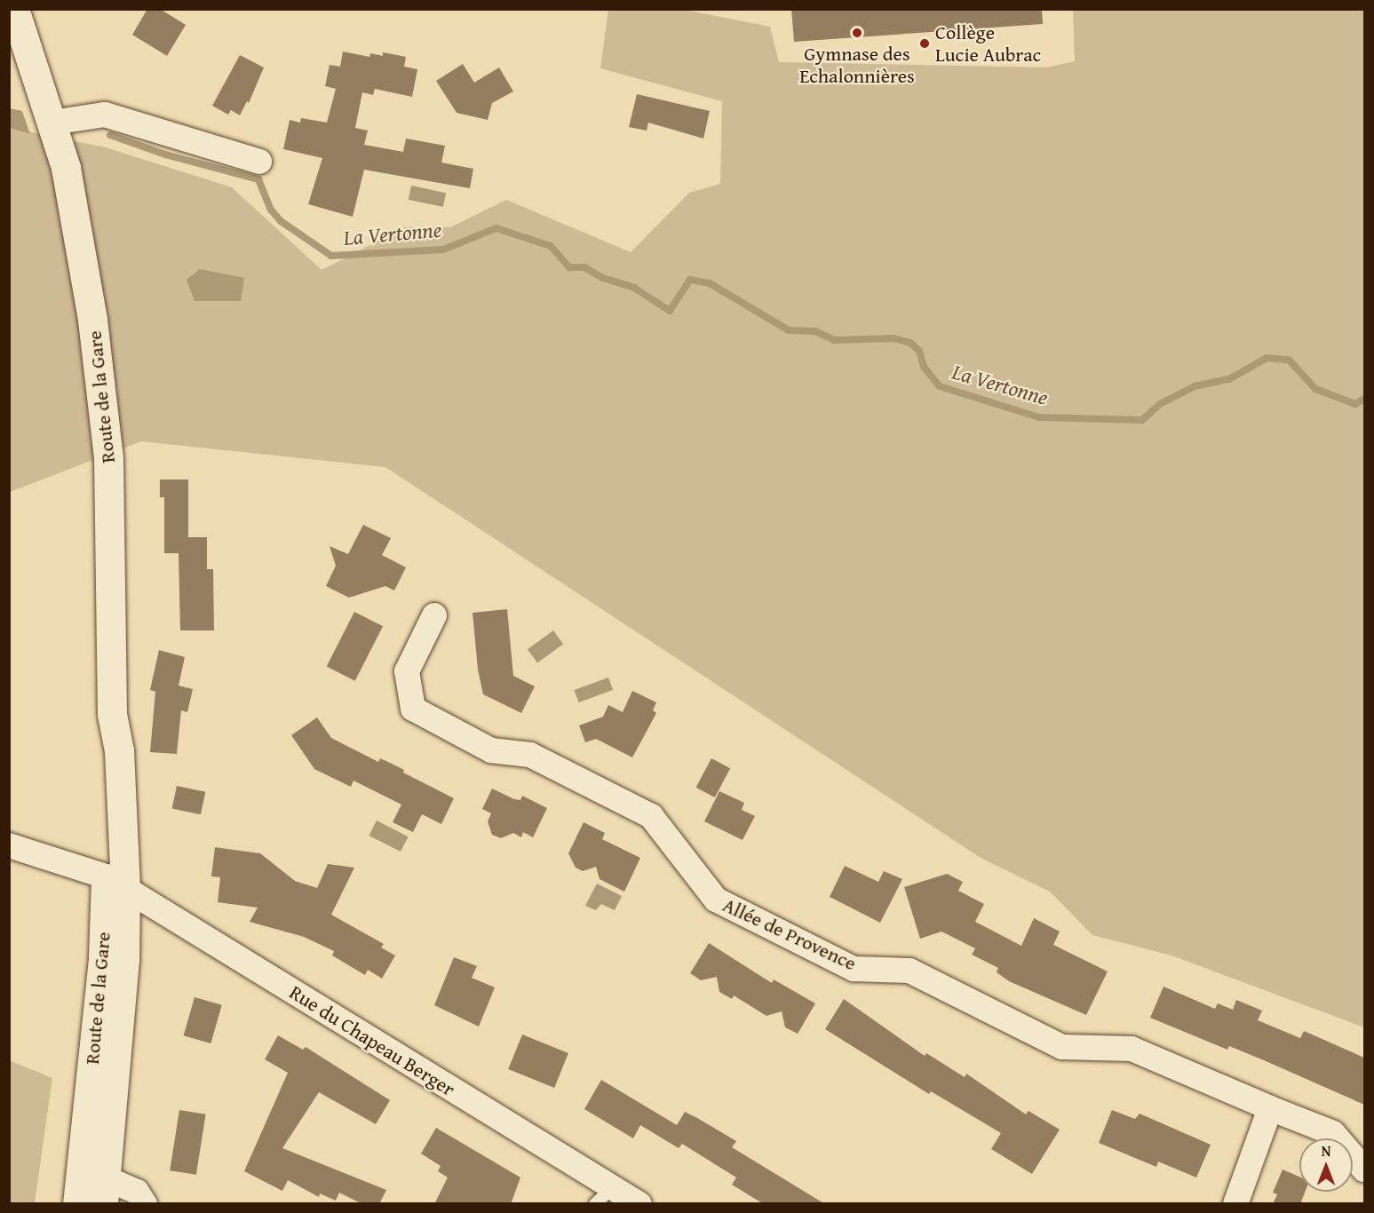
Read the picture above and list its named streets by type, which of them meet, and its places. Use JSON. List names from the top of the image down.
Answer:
{
  "streets": {
    "street": ["Route de la Gare", "Allée de Provence", "Rue du Chapeau Berger"]
  },
  "crossings": [
    ["Route de la Gare", "Rue du Chapeau Berger"]
  ],
  "water": ["La Vertonne"],
  "places": ["Gymnase des Echalonnières", "Collège Lucie Aubrac"],
  "north": "top"
}
